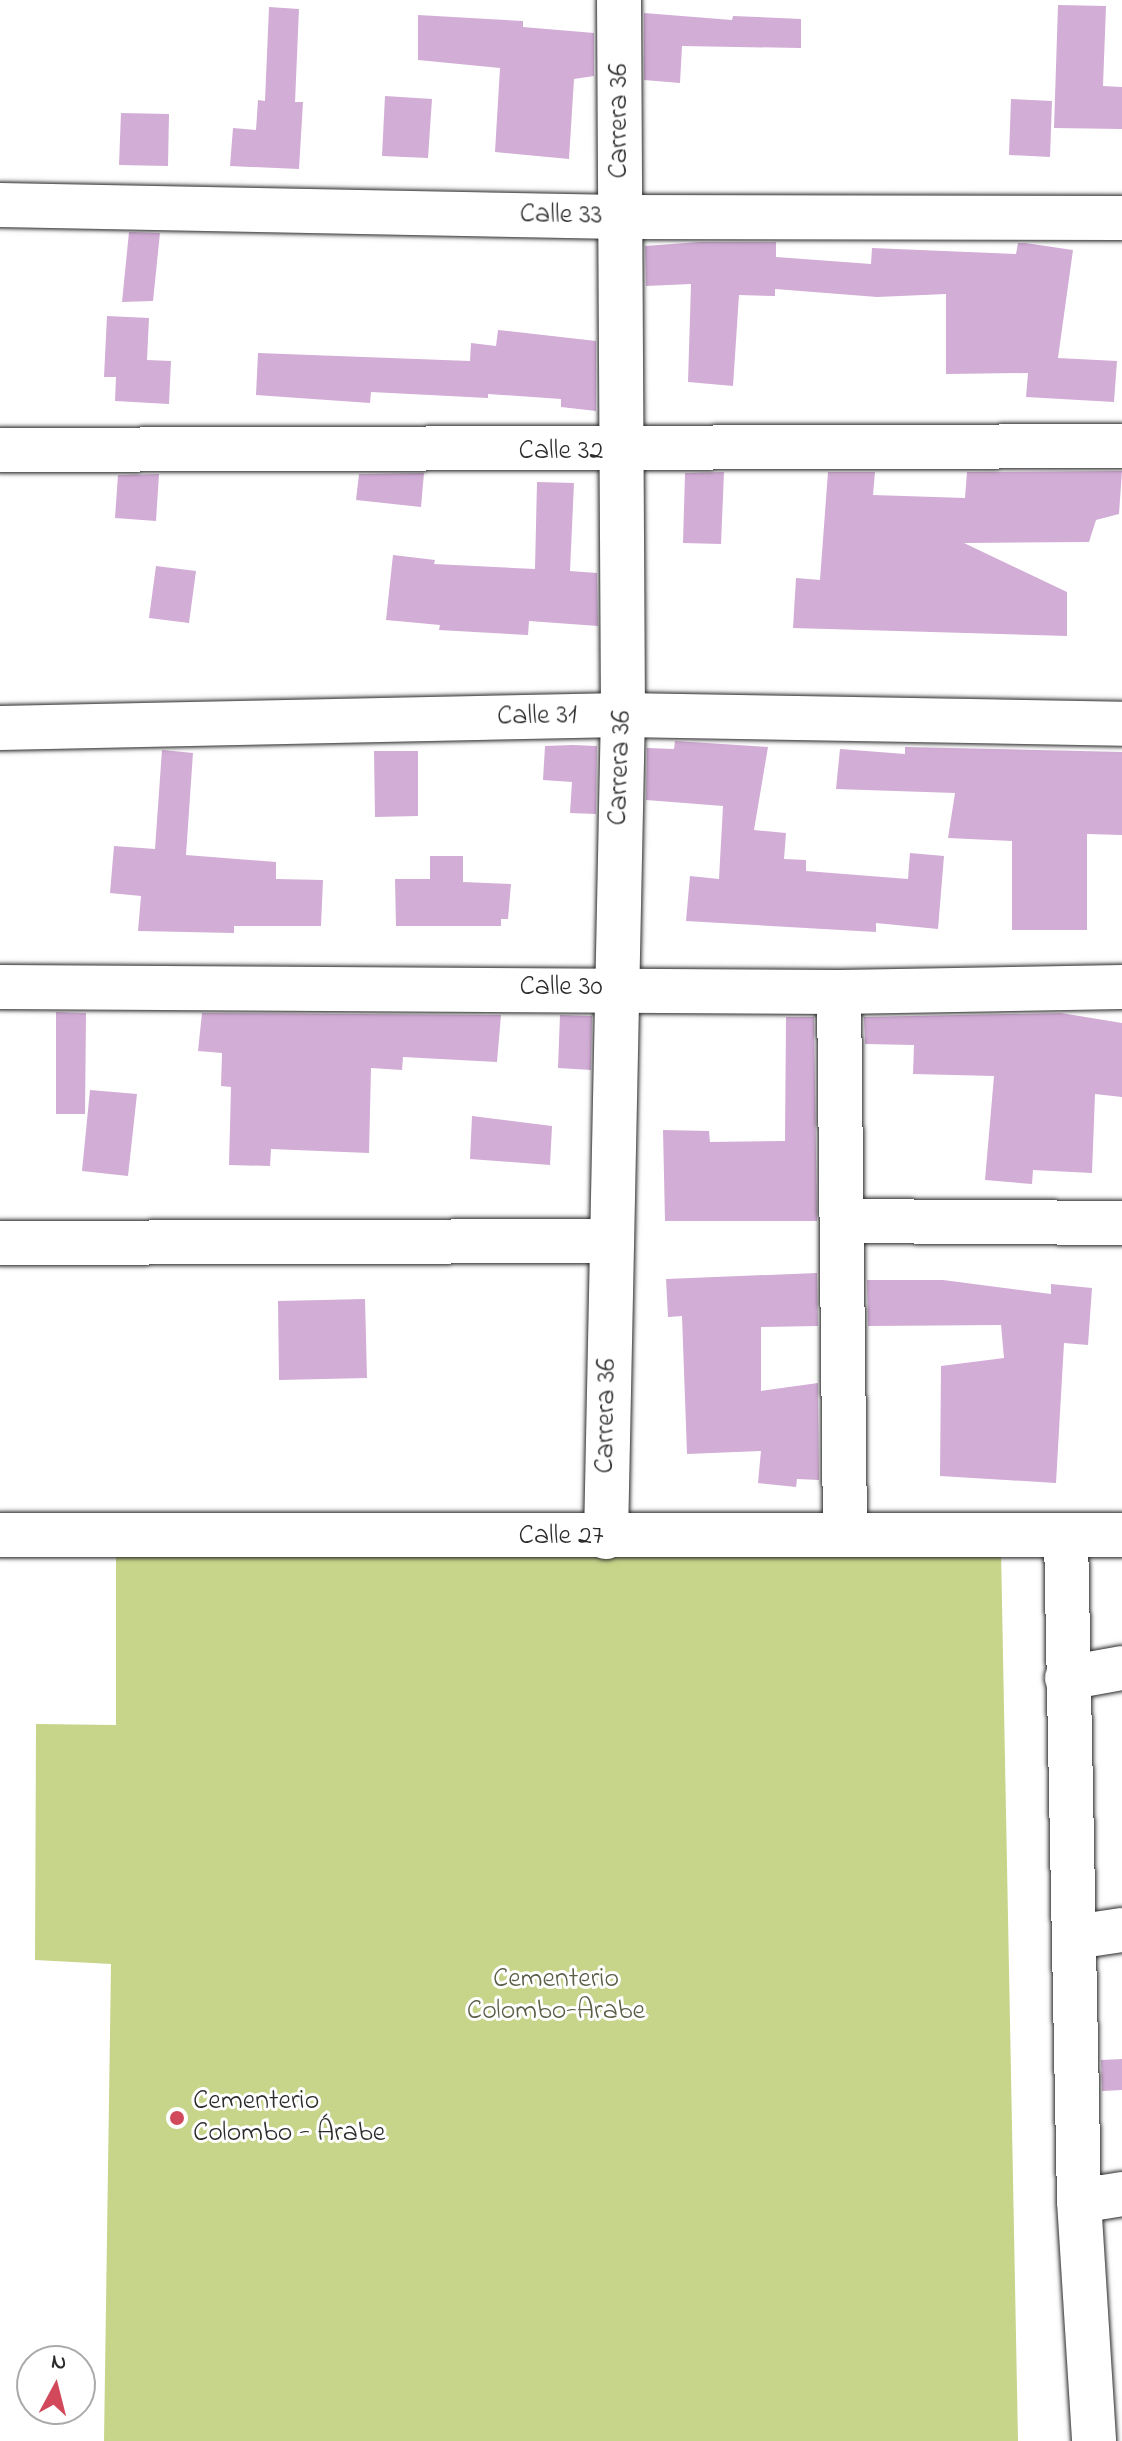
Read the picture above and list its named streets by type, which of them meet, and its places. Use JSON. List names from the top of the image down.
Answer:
{
  "streets": {
    "street": [
      "Carrera 36",
      "Calle 33",
      "Calle 32",
      "Calle 31",
      "Calle 30",
      "Calle 27"
    ]
  },
  "crossings": [
    ["Carrera 36", "Calle 33"],
    ["Carrera 36", "Calle 32"],
    ["Carrera 36", "Calle 31"],
    ["Carrera 36", "Calle 30"],
    ["Carrera 36", "Calle 27"]
  ],
  "parks": ["Cementerio Colombo-Arabe"],
  "places": ["Cementerio Colombo - Árabe"],
  "north": "top"
}
